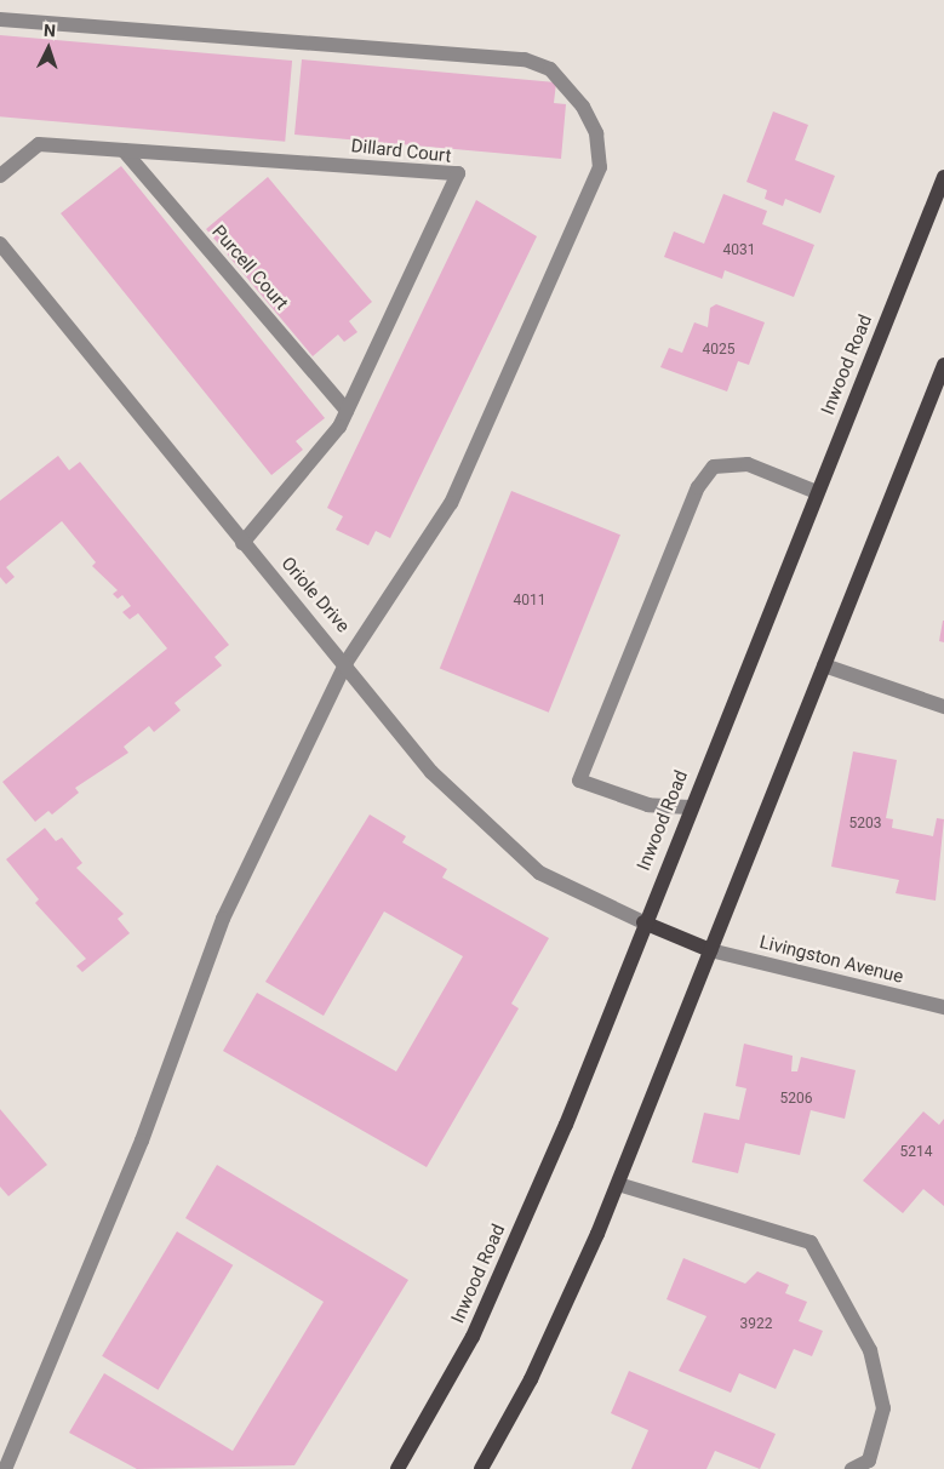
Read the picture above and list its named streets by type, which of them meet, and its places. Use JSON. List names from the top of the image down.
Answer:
{
  "streets": {
    "main road": ["Inwood Road"],
    "street": [
      "Dillard Court",
      "Purcell Court",
      "Oriole Drive",
      "Livingston Avenue"
    ]
  },
  "crossings": [
    ["Dillard Court", "Purcell Court"],
    ["Dillard Court", "Oriole Drive"],
    ["Inwood Road", "Oriole Drive"]
  ],
  "house_numbers": [
    "4031",
    "4025",
    "4011",
    "5203",
    "5206",
    "5214",
    "3922"
  ],
  "north": "top"
}
